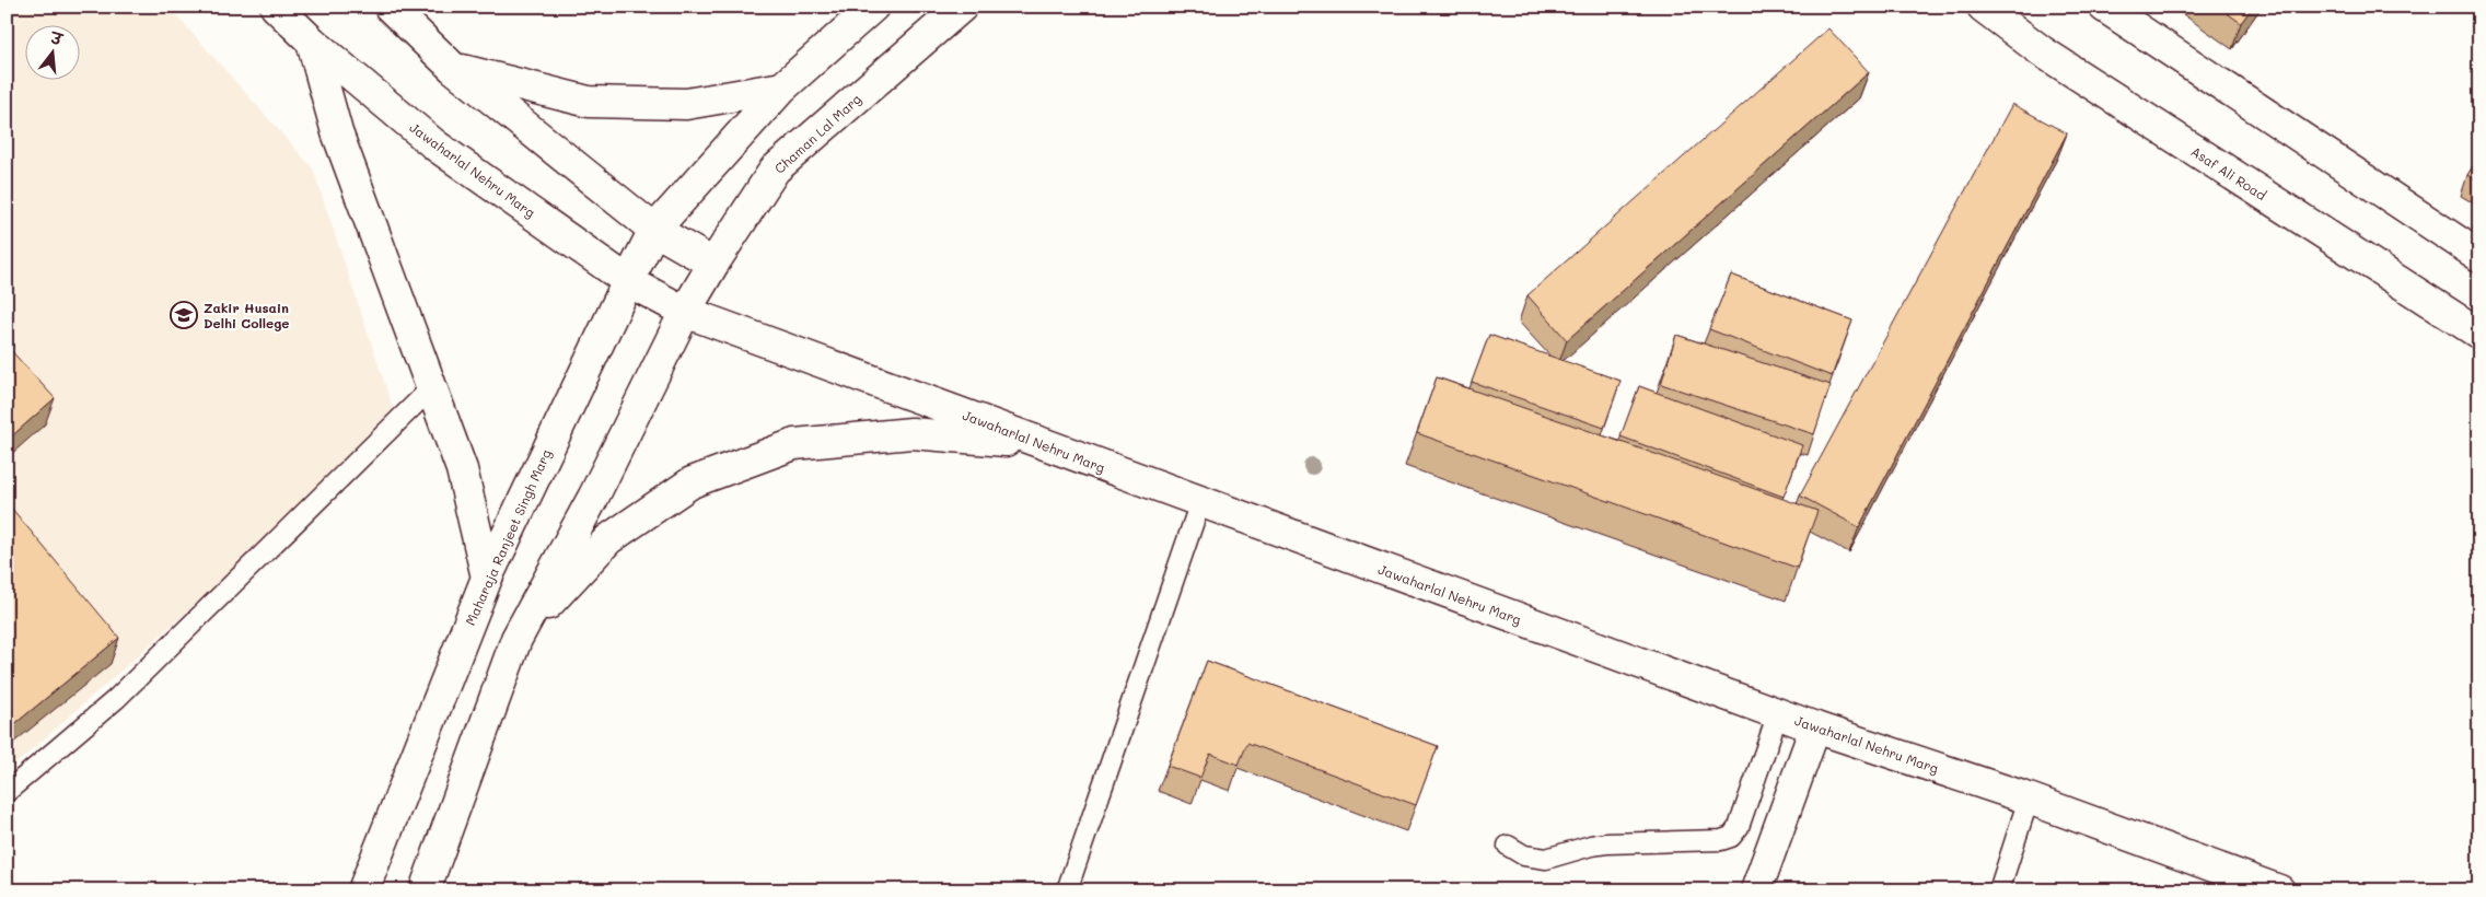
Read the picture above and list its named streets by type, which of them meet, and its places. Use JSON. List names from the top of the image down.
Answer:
{
  "streets": {
    "main road": [
      "Chaman Lal Marg",
      "Jawaharlal Nehru Marg",
      "Asaf Ali Road",
      "Maharaja Ranjeet Singh Marg"
    ]
  },
  "crossings": [
    ["Chaman Lal Marg", "Jawaharlal Nehru Marg"],
    ["Jawaharlal Nehru Marg", "Maharaja Ranjeet Singh Marg"]
  ],
  "places": {
    "school or university": ["Zakir Husain Delhi College"]
  },
  "north": "top"
}
